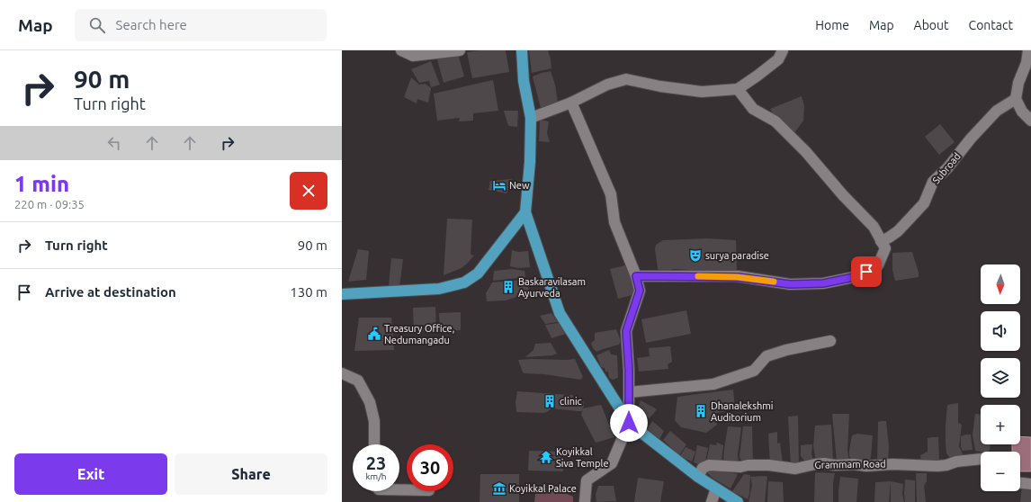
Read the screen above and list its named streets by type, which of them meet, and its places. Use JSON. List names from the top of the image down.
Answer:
{
  "streets": {
    "street": ["Subroad", "Grammam Road"]
  },
  "places": {
    "hotel": ["New"],
    "theatre": ["surya paradise"],
    "building": ["Baskaravilasam Ayurveda", "clinic", "Dhanalekshmi Auditorium"],
    "public building": ["Treasury Office, Nedumangadu"],
    "temple": ["Koyikkal Siva Temple"],
    "museum": ["Koyikkal Palace"]
  },
  "north": "bottom",
  "page": {
    "header": "Map",
    "search": "Search here",
    "nav": [
      "Home",
      "Map",
      "About",
      "Contact"
    ],
    "turn": ["90 m", "Turn right"],
    "heading": ["1 min", "220 m · 09:35"],
    "list": [
      {
        "name": "Turn right",
        "value": "90 m"
      },
      {
        "name": "Arrive at destination",
        "value": "130 m"
      }
    ],
    "map_buttons": ["+", "−"],
    "speed": "23 km/h",
    "limit": "30",
    "buttons": ["Exit", "Share"]
  }
}
